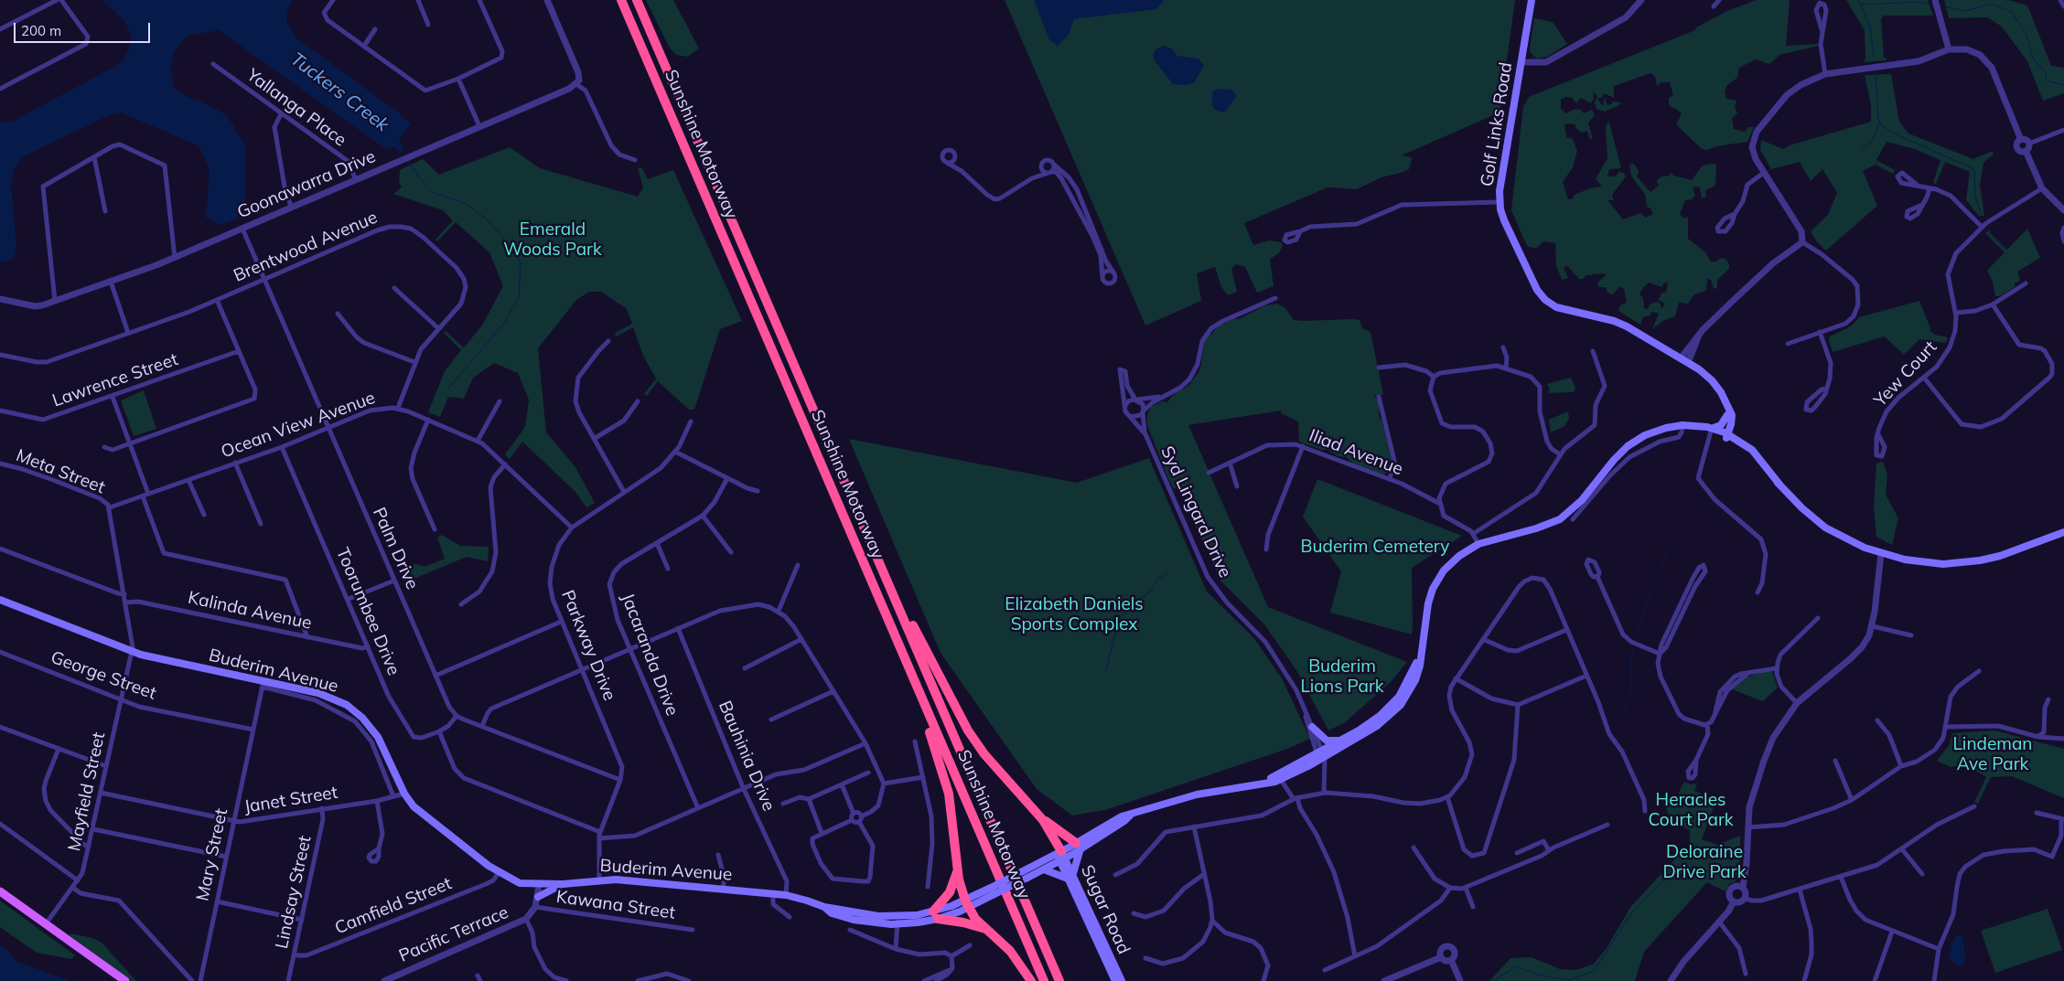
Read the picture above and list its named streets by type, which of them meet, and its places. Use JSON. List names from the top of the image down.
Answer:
{
  "streets": {
    "highway": ["Sunshine Motorway"],
    "main road": ["Golf Links Road", "Buderim Avenue", "Sugar Road"],
    "street": [
      "Yallanga Place",
      "Goonawarra Drive",
      "Brentwood Avenue",
      "Yew Court",
      "Lawrence Street",
      "Ocean View Avenue",
      "Iliad Avenue",
      "Meta Street",
      "Syd Lingard Drive",
      "Palm Drive",
      "Kalinda Avenue",
      "Toorumbee Drive",
      "Parkway Drive",
      "Jacaranda Drive",
      "George Street",
      "Bauhinia Drive",
      "Mayfield Street",
      "Janet Street",
      "Mary Street",
      "Lindsay Street",
      "Kawana Street",
      "Camfield Street",
      "Pacific Terrace"
    ]
  },
  "crossings": [
    ["Yallanga Place", "Goonawarra Drive"],
    ["Goonawarra Drive", "Palm Drive"],
    ["Brentwood Avenue", "Ocean View Avenue"],
    ["Brentwood Avenue", "Palm Drive"],
    ["Ocean View Avenue", "Meta Street"],
    ["Ocean View Avenue", "Palm Drive"],
    ["Ocean View Avenue", "Toorumbee Drive"],
    ["Ocean View Avenue", "Parkway Drive"],
    ["Ocean View Avenue", "Mayfield Street"],
    ["Meta Street", "Mayfield Street"],
    ["Palm Drive", "Toorumbee Drive"],
    ["Kalinda Avenue", "Toorumbee Drive"],
    ["Kalinda Avenue", "Mayfield Street"],
    ["Parkway Drive", "Buderim Avenue"],
    ["Buderim Avenue", "Bauhinia Drive"],
    ["Buderim Avenue", "Mayfield Street"],
    ["Buderim Avenue", "Janet Street"],
    ["Buderim Avenue", "Mary Street"],
    ["Buderim Avenue", "Camfield Street"],
    ["Buderim Avenue", "Pacific Terrace"],
    ["George Street", "Mayfield Street"],
    ["George Street", "Mary Street"],
    ["Mayfield Street", "Janet Street"],
    ["Janet Street", "Mary Street"],
    ["Janet Street", "Lindsay Street"],
    ["Lindsay Street", "Camfield Street"],
    ["Kawana Street", "Pacific Terrace"]
  ],
  "water": ["Tuckers Creek"],
  "parks": [
    "Emerald Woods Park",
    "Buderim Cemetery",
    "Elizabeth Daniels Sports Complex",
    "Buderim Lions Park",
    "Lindeman Ave Park",
    "Heracles Court Park",
    "Deloraine Drive Park"
  ],
  "scale_bar": "200 m"
}
